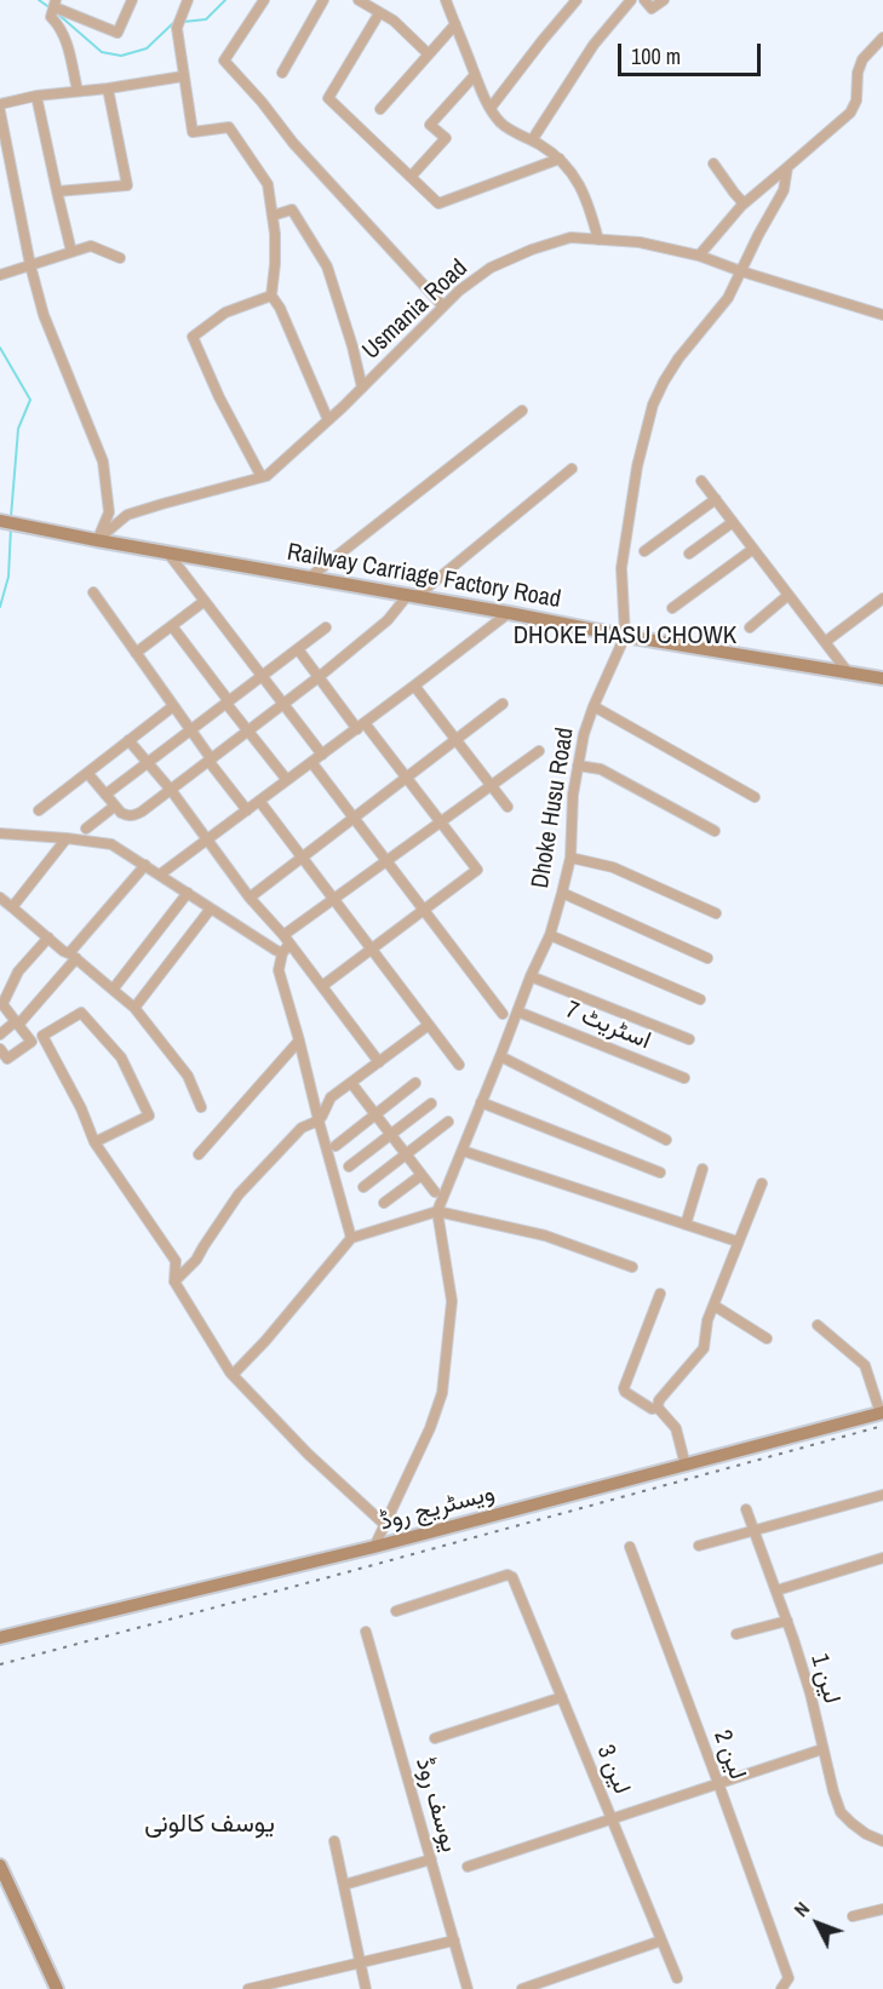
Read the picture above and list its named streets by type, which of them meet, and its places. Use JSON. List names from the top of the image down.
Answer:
{
  "streets": {
    "main road": ["Railway Carriage Factory Road", "ویسٹریج روڈ"],
    "street": [
      "Usmania Road",
      "Dhoke Husu Road",
      "اسٹریٹ 7",
      "لین 1",
      "لین 2",
      "لین 3",
      "یوسف روڈ"
    ]
  },
  "crossings": [
    ["Usmania Road", "Railway Carriage Factory Road"],
    ["Usmania Road", "Dhoke Husu Road"],
    ["Railway Carriage Factory Road", "Dhoke Husu Road"],
    ["Dhoke Husu Road", "اسٹریٹ 7"]
  ],
  "districts": ["DHOKE HASU CHOWK", "یوسف کالونی"],
  "scale_bar": "100 m",
  "north": "top left"
}
